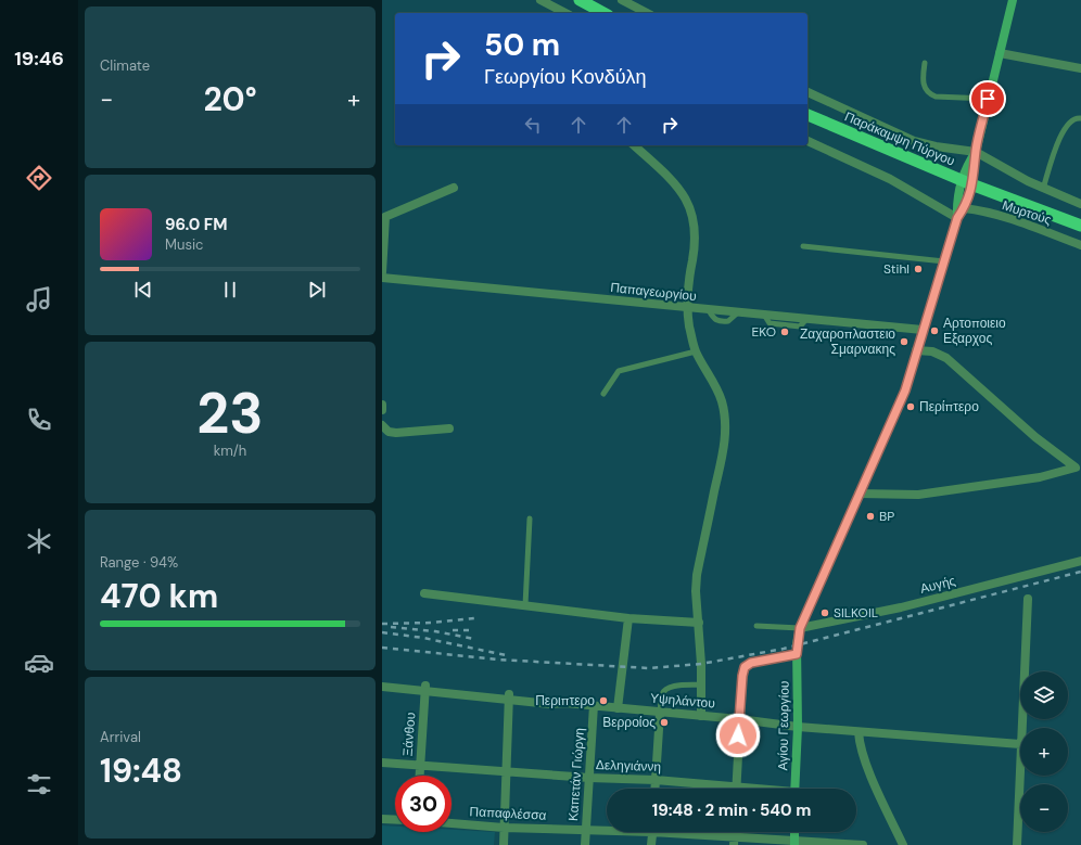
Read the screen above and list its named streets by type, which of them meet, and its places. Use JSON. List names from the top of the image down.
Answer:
{
  "streets": {
    "highway": ["Παράκαμψη Πύργου"],
    "main road": ["Αγίου Γεωργίου"],
    "street": [
      "Μυρτούς",
      "Παπαγεωργίου",
      "Αυγής",
      "Υψηλάντου",
      "Ξάνθου",
      "Δεληγιάννη",
      "Καπετάν Γιώργη",
      "Παπαφλέσσα"
    ]
  },
  "crossings": [
    ["Παράκαμψη Πύργου", "Αγίου Γεωργίου"],
    ["Μυρτούς", "Αγίου Γεωργίου"],
    ["Παπαγεωργίου", "Αγίου Γεωργίου"],
    ["Αυγής", "Αγίου Γεωργίου"],
    ["Υψηλάντου", "Αγίου Γεωργίου"],
    ["Υψηλάντου", "Ξάνθου"],
    ["Υψηλάντου", "Καπετάν Γιώργη"],
    ["Ξάνθου", "Δεληγιάννη"],
    ["Δεληγιάννη", "Καπετάν Γιώργη"],
    ["Καπετάν Γιώργη", "Παπαφλέσσα"]
  ],
  "places": [
    "Stihl",
    "Αρτοποιειο Εξαρχος",
    "EKO",
    "Ζαχαροπλαστειο Σμαρνακης",
    "Περίπτερο",
    "BP",
    "SILKOIL",
    "Περιπτερο",
    "Βερροίος"
  ],
  "page": {
    "tabs": "19:46",
    "tile": [
      "Climate",
      ["23", "km/h"],
      ["Range · 94%", "470 km"],
      ["Arrival", "19:48"]
    ],
    "turn": ["50 m", "Γεωργίου Κονδύλη"],
    "heat": ["−", "20°", "+"],
    "song": ["96.0 FM", "Music"],
    "map_buttons": ["+", "−"],
    "limit": "30",
    "trip": "19:48 · 2 min · 540 m"
  }
}
